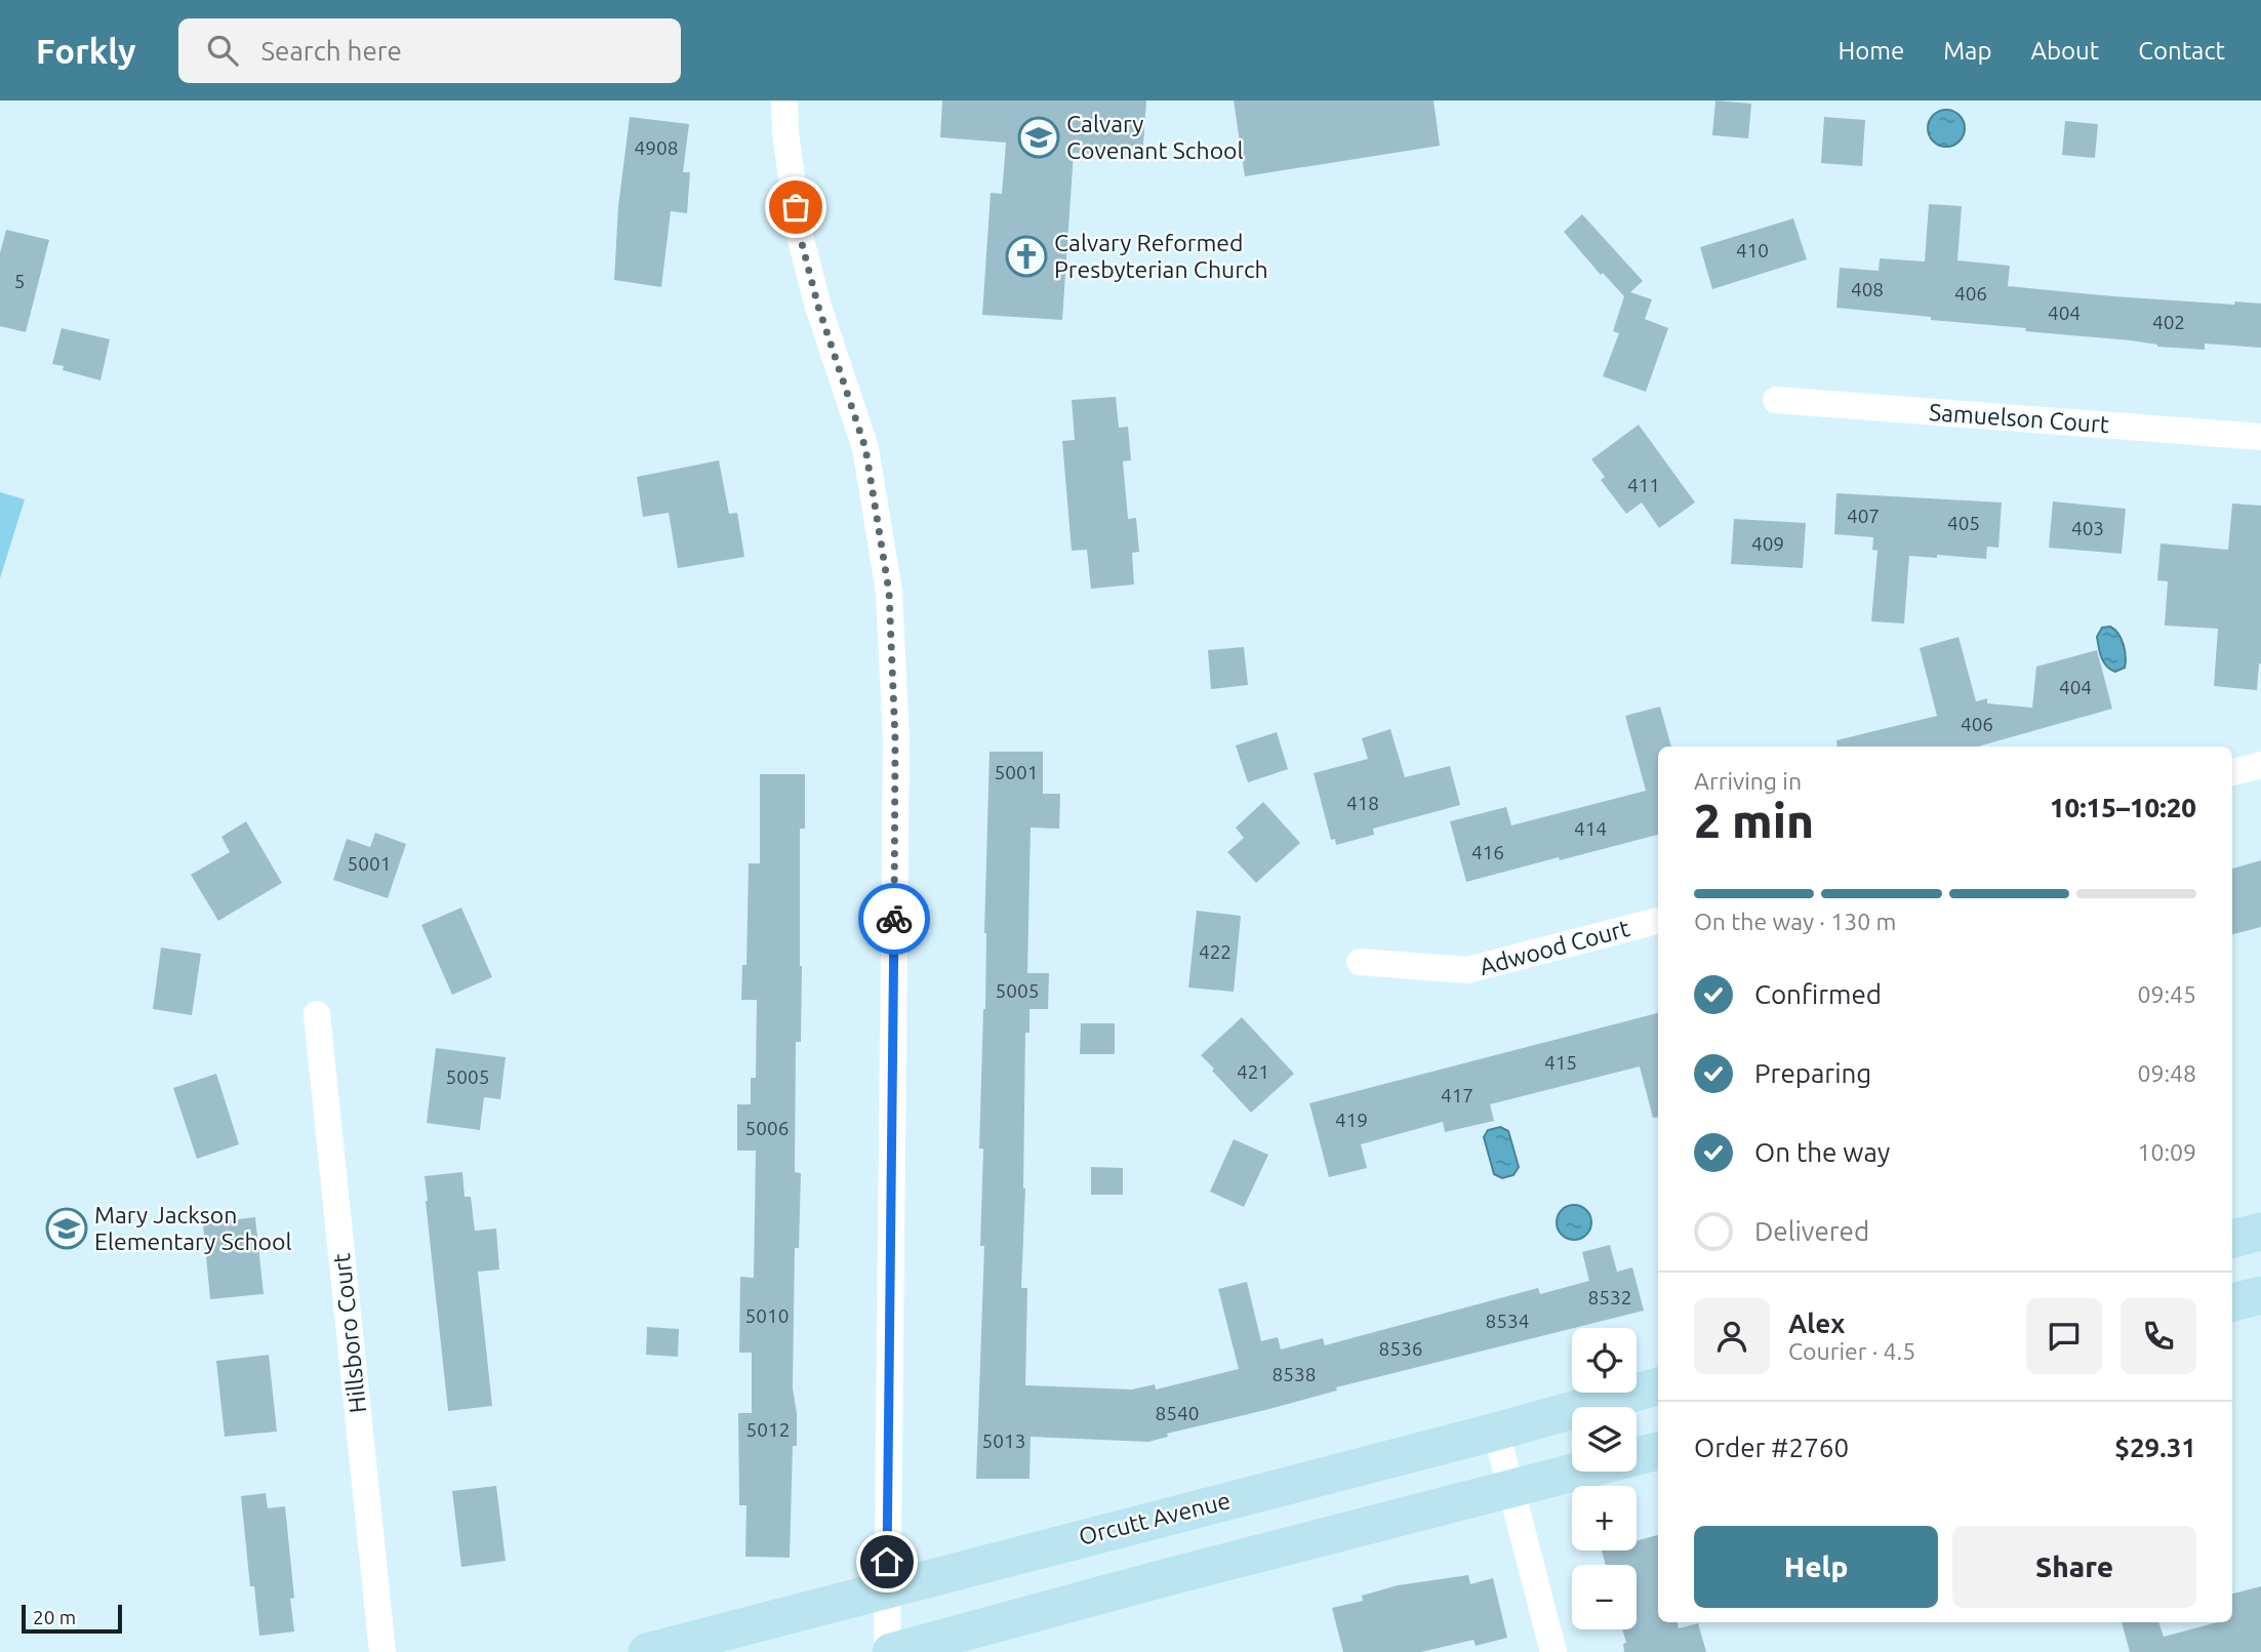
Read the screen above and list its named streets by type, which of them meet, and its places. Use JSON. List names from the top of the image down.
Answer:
{
  "streets": {
    "main road": ["Orcutt Avenue"],
    "street": ["Samuelson Court", "Adwood Court", "Hillsboro Court"]
  },
  "places": {
    "school or university": ["Calvary Covenant School", "Mary Jackson Elementary School"],
    "church": ["Calvary Reformed Presbyterian Church"]
  },
  "house_numbers": [
    "4908",
    "410",
    "5",
    "408",
    "406",
    "404",
    "402",
    "411",
    "407",
    "405",
    "403",
    "409",
    "404",
    "406",
    "5001",
    "418",
    "414",
    "416",
    "5001",
    "422",
    "5005",
    "415",
    "421",
    "5005",
    "417",
    "419",
    "5006",
    "8532",
    "5010",
    "8534",
    "8536",
    "8538",
    "8540",
    "5012",
    "5013"
  ],
  "scale_bar": "20 m",
  "page": {
    "header": "Forkly",
    "search": "Search here",
    "nav": [
      "Home",
      "Map",
      "About",
      "Contact"
    ],
    "heading": ["2 min", "Arriving in", "10:15–10:20"],
    "panel": [
      "Alex",
      "Courier · 4.5",
      "Order #2760",
      "$29.31"
    ],
    "bar": "On the way · 130 m",
    "list": [
      ["Confirmed", "09:45"],
      ["Preparing", "09:48"],
      ["On the way", "10:09"],
      "Delivered"
    ],
    "map_buttons": ["+", "−"],
    "buttons": ["Help", "Share"],
    "scale": "20 m"
  }
}
